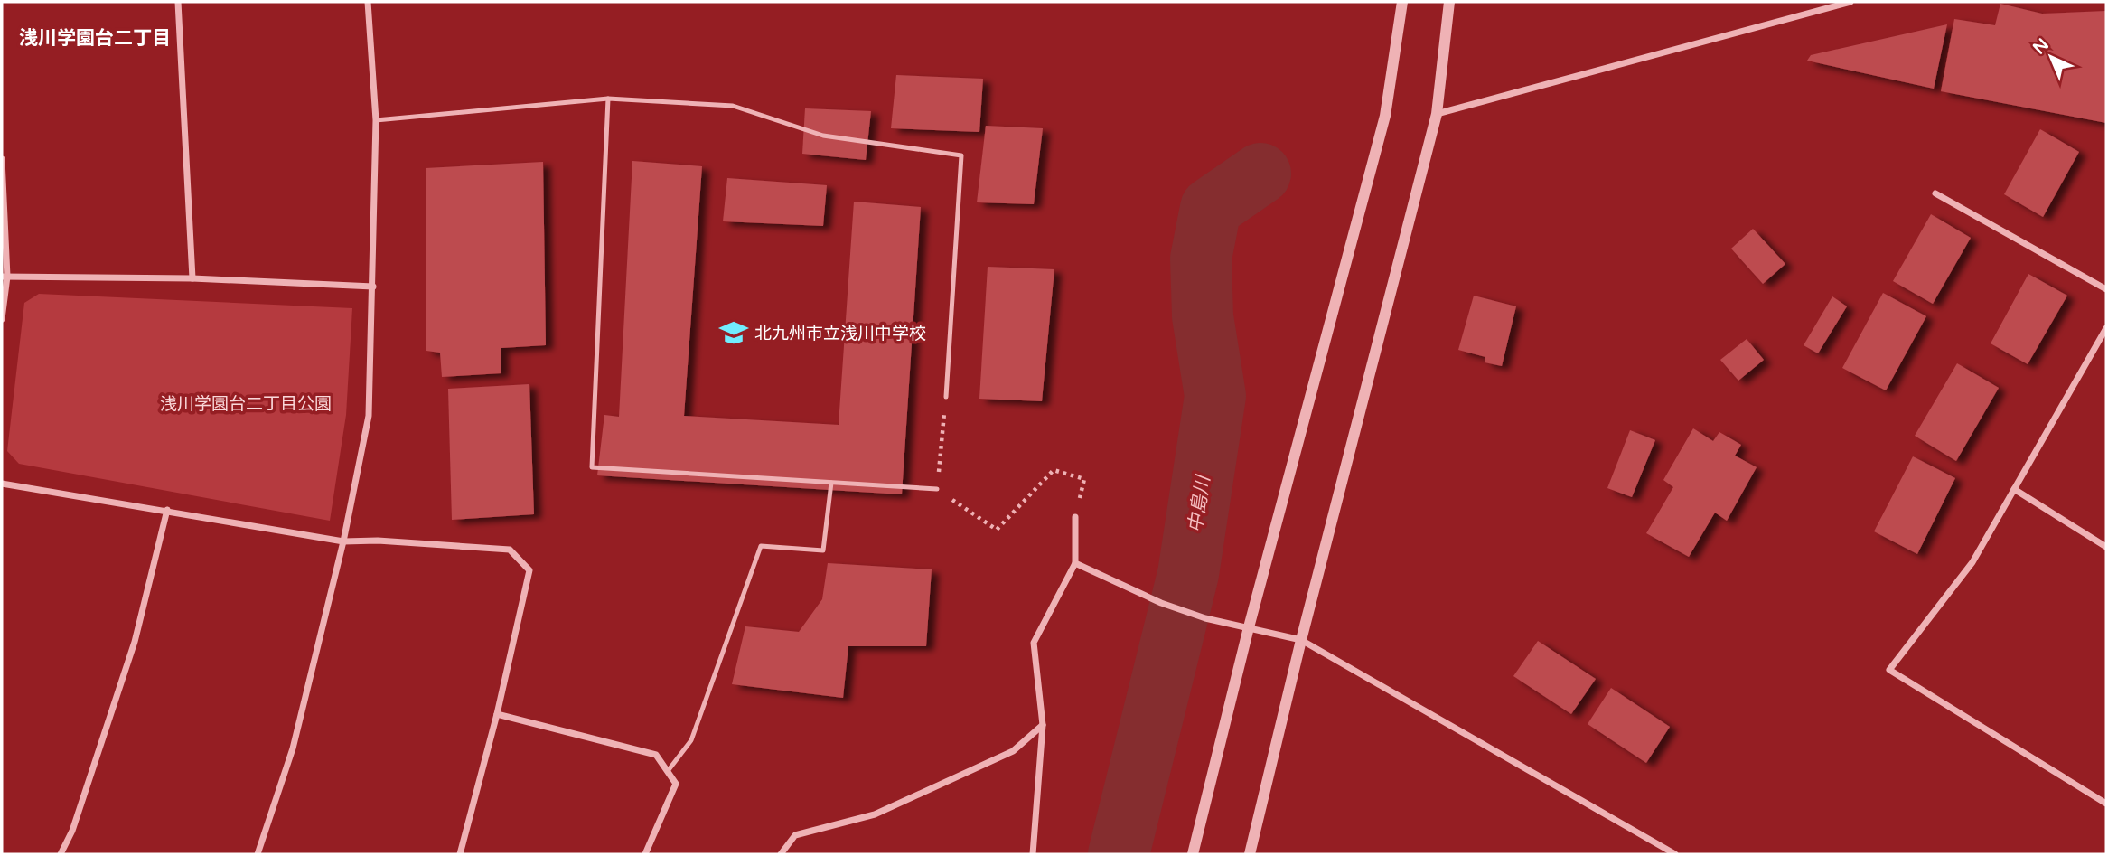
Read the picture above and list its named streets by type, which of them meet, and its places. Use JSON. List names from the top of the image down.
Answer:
{
  "districts": ["浅川学園台二丁目"],
  "water": ["中島川"],
  "parks": ["浅川学園台二丁目公園"],
  "places": {
    "school or university": ["北九州市立浅川中学校"]
  },
  "north": "top left"
}
